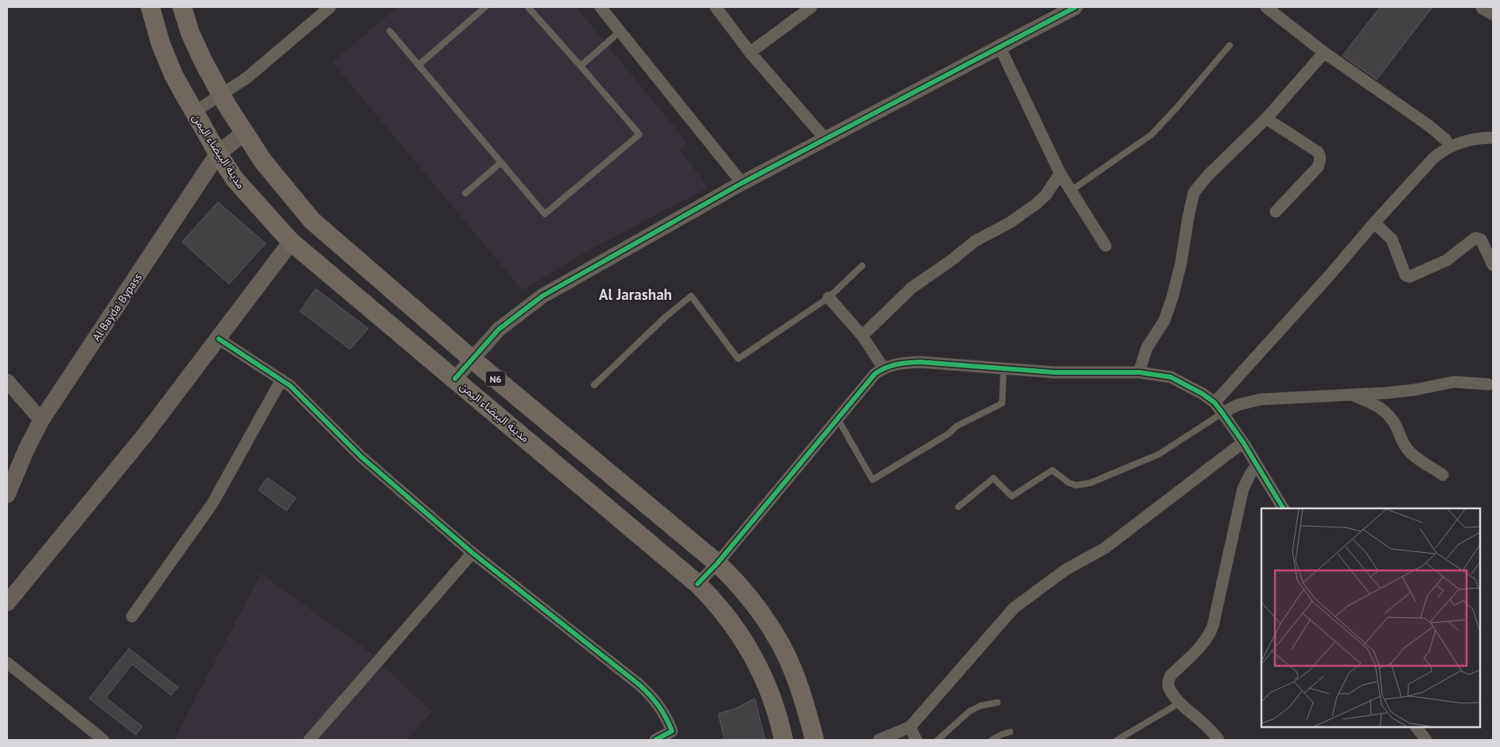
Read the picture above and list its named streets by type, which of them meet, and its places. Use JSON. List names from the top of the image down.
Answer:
{
  "streets": {
    "main road": ["مدينة البيضاء اليمن", "Al Bayda' Bypass", "N6"]
  },
  "crossings": [
    ["مدينة البيضاء اليمن", "Al Bayda' Bypass"],
    ["Al Bayda' Bypass", "N6"]
  ],
  "districts": ["Al Jarashah"]
}
